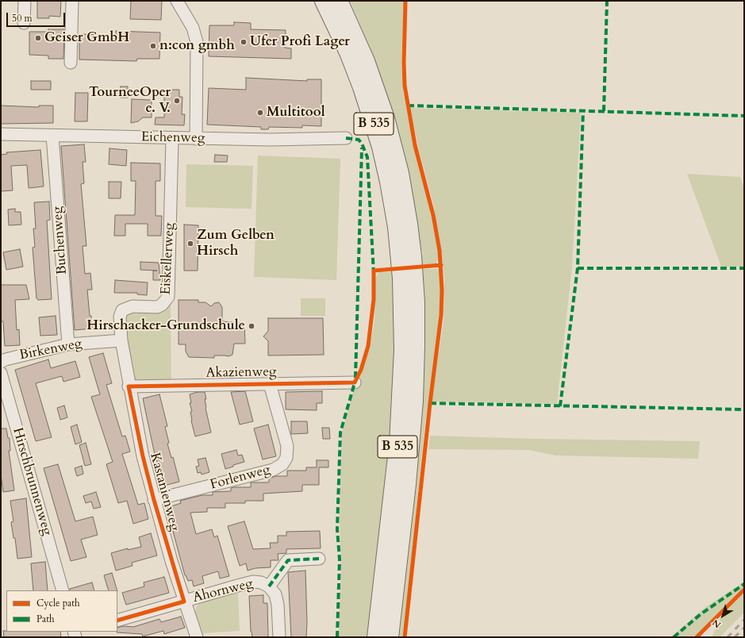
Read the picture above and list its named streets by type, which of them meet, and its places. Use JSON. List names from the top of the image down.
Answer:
{
  "streets": {
    "highway": ["B 535"],
    "street": [
      "Eichenweg",
      "Buchenweg",
      "Eiskellerweg",
      "Birkenweg",
      "Akazienweg",
      "Forlenweg",
      "Hirschbrunnenweg",
      "Kastanienweg",
      "Ahornweg"
    ]
  },
  "crossings": [
    ["Eichenweg", "Buchenweg"],
    ["Eichenweg", "Eiskellerweg"],
    ["Buchenweg", "Birkenweg"],
    ["Eiskellerweg", "Birkenweg"],
    ["Eiskellerweg", "Kastanienweg"],
    ["Birkenweg", "Kastanienweg"],
    ["Akazienweg", "Forlenweg"],
    ["Akazienweg", "Kastanienweg"],
    ["Forlenweg", "Kastanienweg"],
    ["Kastanienweg", "Ahornweg"]
  ],
  "places": [
    "Geiser GmbH",
    "Ufer Profi Lager",
    "n:con gmbh",
    "TourneeOper e. V.",
    "Multitool",
    "Zum Gelben Hirsch",
    "Hirschacker-Grundschule"
  ],
  "legend": ["Cycle path", "Path"],
  "scale_bar": "50 m",
  "north": "bottom left"
}
